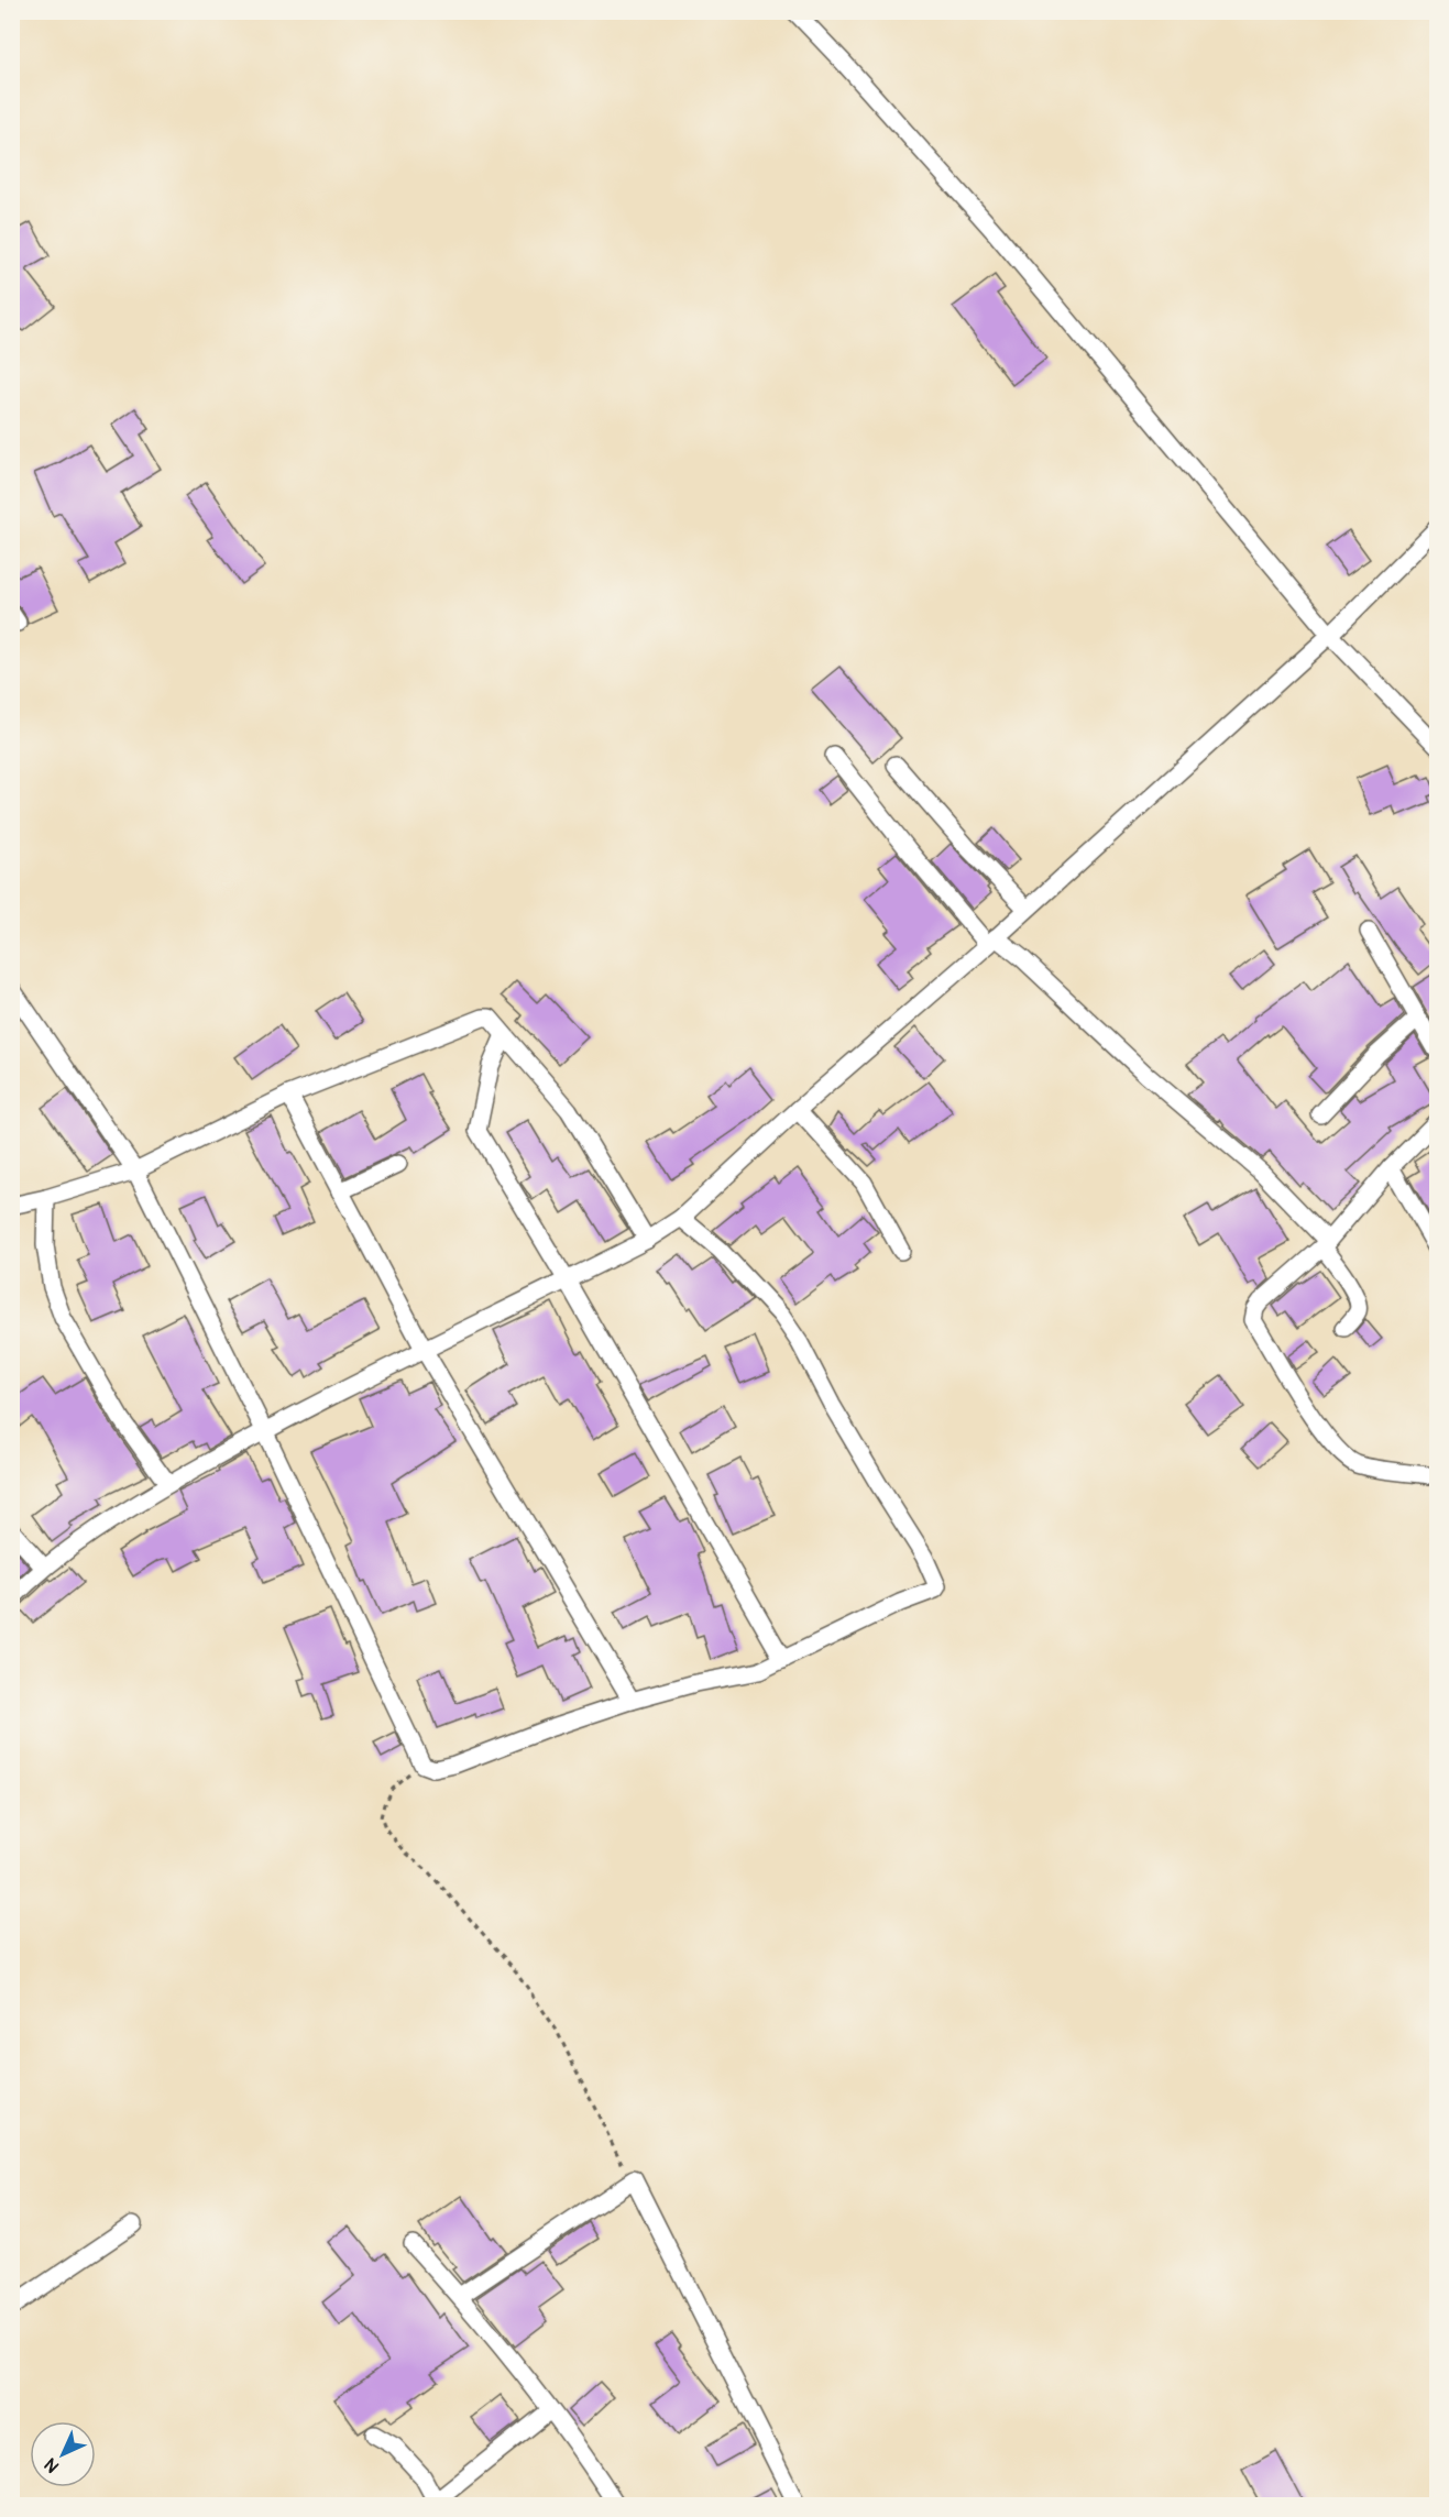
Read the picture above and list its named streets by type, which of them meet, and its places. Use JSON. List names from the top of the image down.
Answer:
{
  "north": "bottom left"
}
